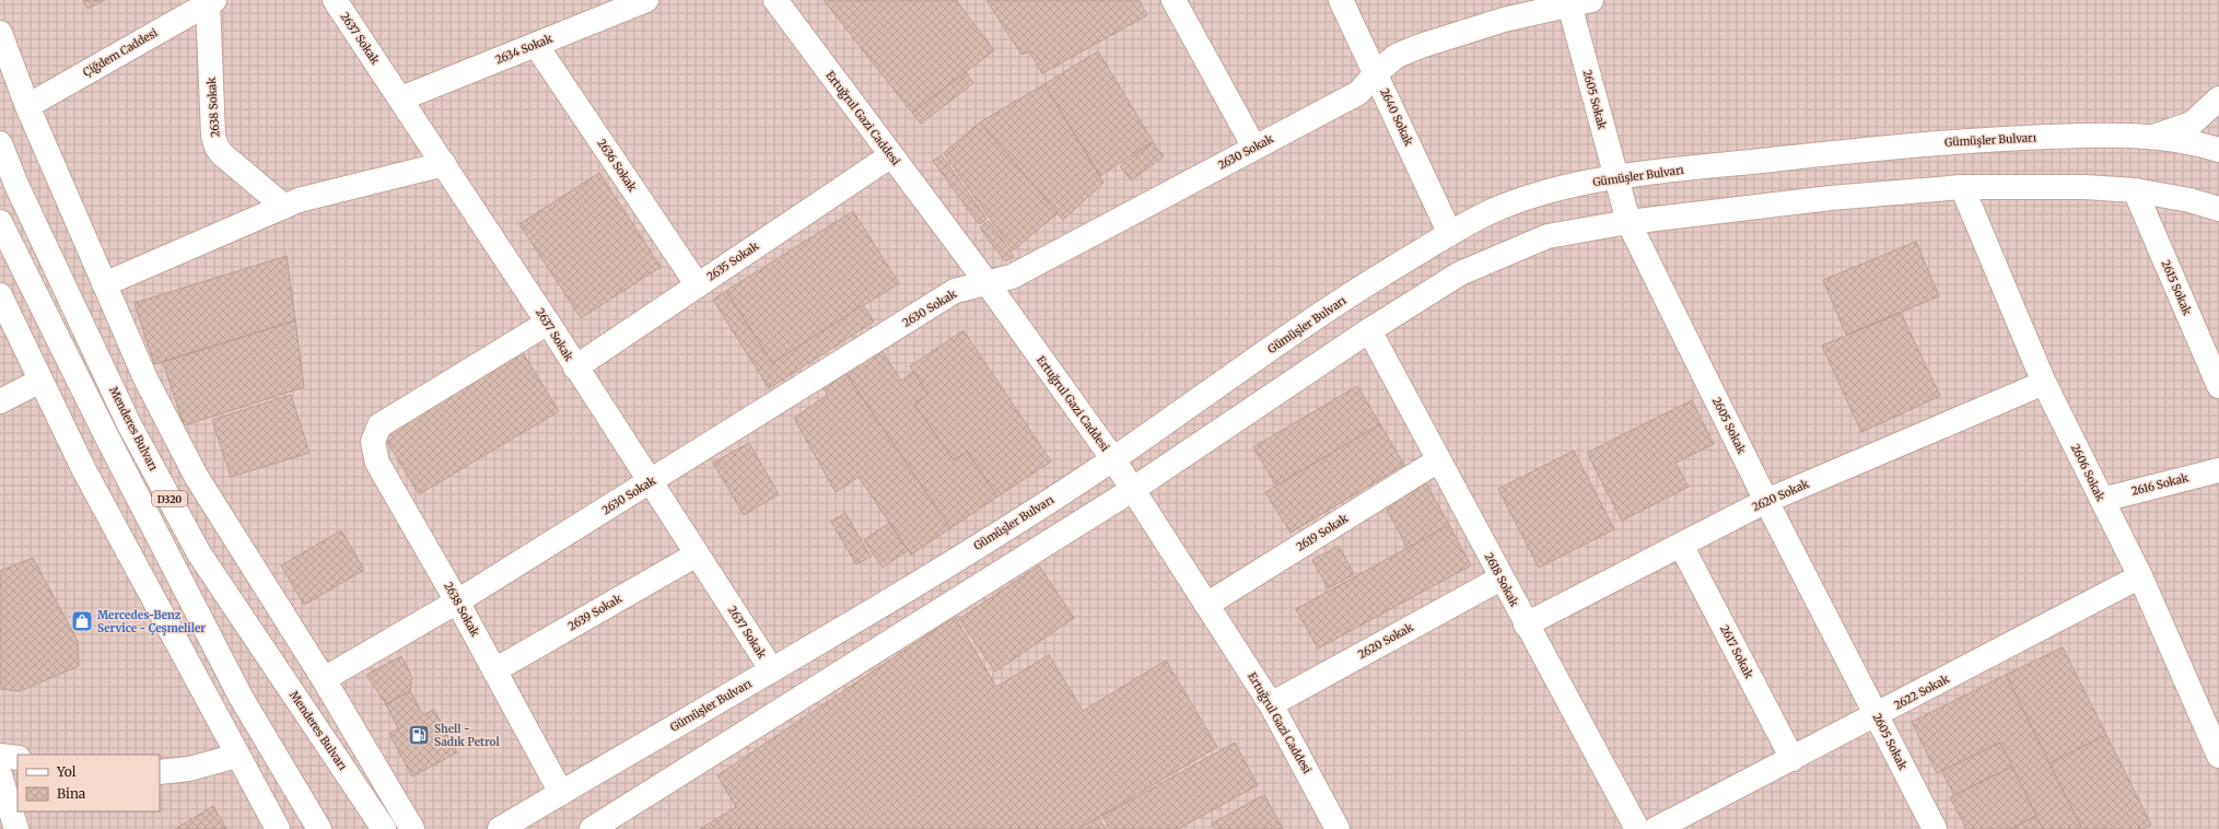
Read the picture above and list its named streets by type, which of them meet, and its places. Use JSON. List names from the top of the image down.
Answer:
{
  "streets": {
    "street": [
      "2637 Sokak",
      "2634 Sokak",
      "Çiğdem Caddesi",
      "2605 Sokak",
      "2638 Sokak",
      "2640 Sokak",
      "Ertuğrul Gazi Caddesi",
      "Gümüşler Bulvarı",
      "2630 Sokak",
      "2636 Sokak",
      "2635 Sokak",
      "2615 Sokak",
      "Menderes Bulvarı",
      "2606 Sokak",
      "2616 Sokak",
      "2620 Sokak",
      "D320",
      "2619 Sokak",
      "2618 Sokak",
      "2639 Sokak",
      "2617 Sokak",
      "2622 Sokak"
    ]
  },
  "crossings": [
    ["2637 Sokak", "2634 Sokak"],
    ["2637 Sokak", "2638 Sokak"],
    ["2637 Sokak", "Gümüşler Bulvarı"],
    ["2637 Sokak", "2630 Sokak"],
    ["2637 Sokak", "2635 Sokak"],
    ["2637 Sokak", "2639 Sokak"],
    ["2634 Sokak", "2636 Sokak"],
    ["Çiğdem Caddesi", "2638 Sokak"],
    ["2605 Sokak", "Gümüşler Bulvarı"],
    ["2605 Sokak", "2630 Sokak"],
    ["2605 Sokak", "2620 Sokak"],
    ["2605 Sokak", "2622 Sokak"],
    ["2638 Sokak", "Gümüşler Bulvarı"],
    ["2638 Sokak", "2630 Sokak"],
    ["2638 Sokak", "2639 Sokak"],
    ["2640 Sokak", "Gümüşler Bulvarı"],
    ["2640 Sokak", "2630 Sokak"],
    ["Ertuğrul Gazi Caddesi", "Gümüşler Bulvarı"],
    ["Ertuğrul Gazi Caddesi", "2630 Sokak"],
    ["Ertuğrul Gazi Caddesi", "2635 Sokak"],
    ["Ertuğrul Gazi Caddesi", "2620 Sokak"],
    ["Ertuğrul Gazi Caddesi", "2619 Sokak"],
    ["2636 Sokak", "2635 Sokak"],
    ["2606 Sokak", "2616 Sokak"],
    ["2606 Sokak", "2620 Sokak"],
    ["2606 Sokak", "2622 Sokak"],
    ["2620 Sokak", "2618 Sokak"],
    ["2620 Sokak", "2617 Sokak"],
    ["2619 Sokak", "2618 Sokak"],
    ["2617 Sokak", "2622 Sokak"]
  ],
  "places": {
    "shop": ["Mercedes-Benz Service - Çeşmeliler"],
    "fuel station": ["Shell - Sadık Petrol"]
  },
  "legend": ["Yol", "Bina"]
}
